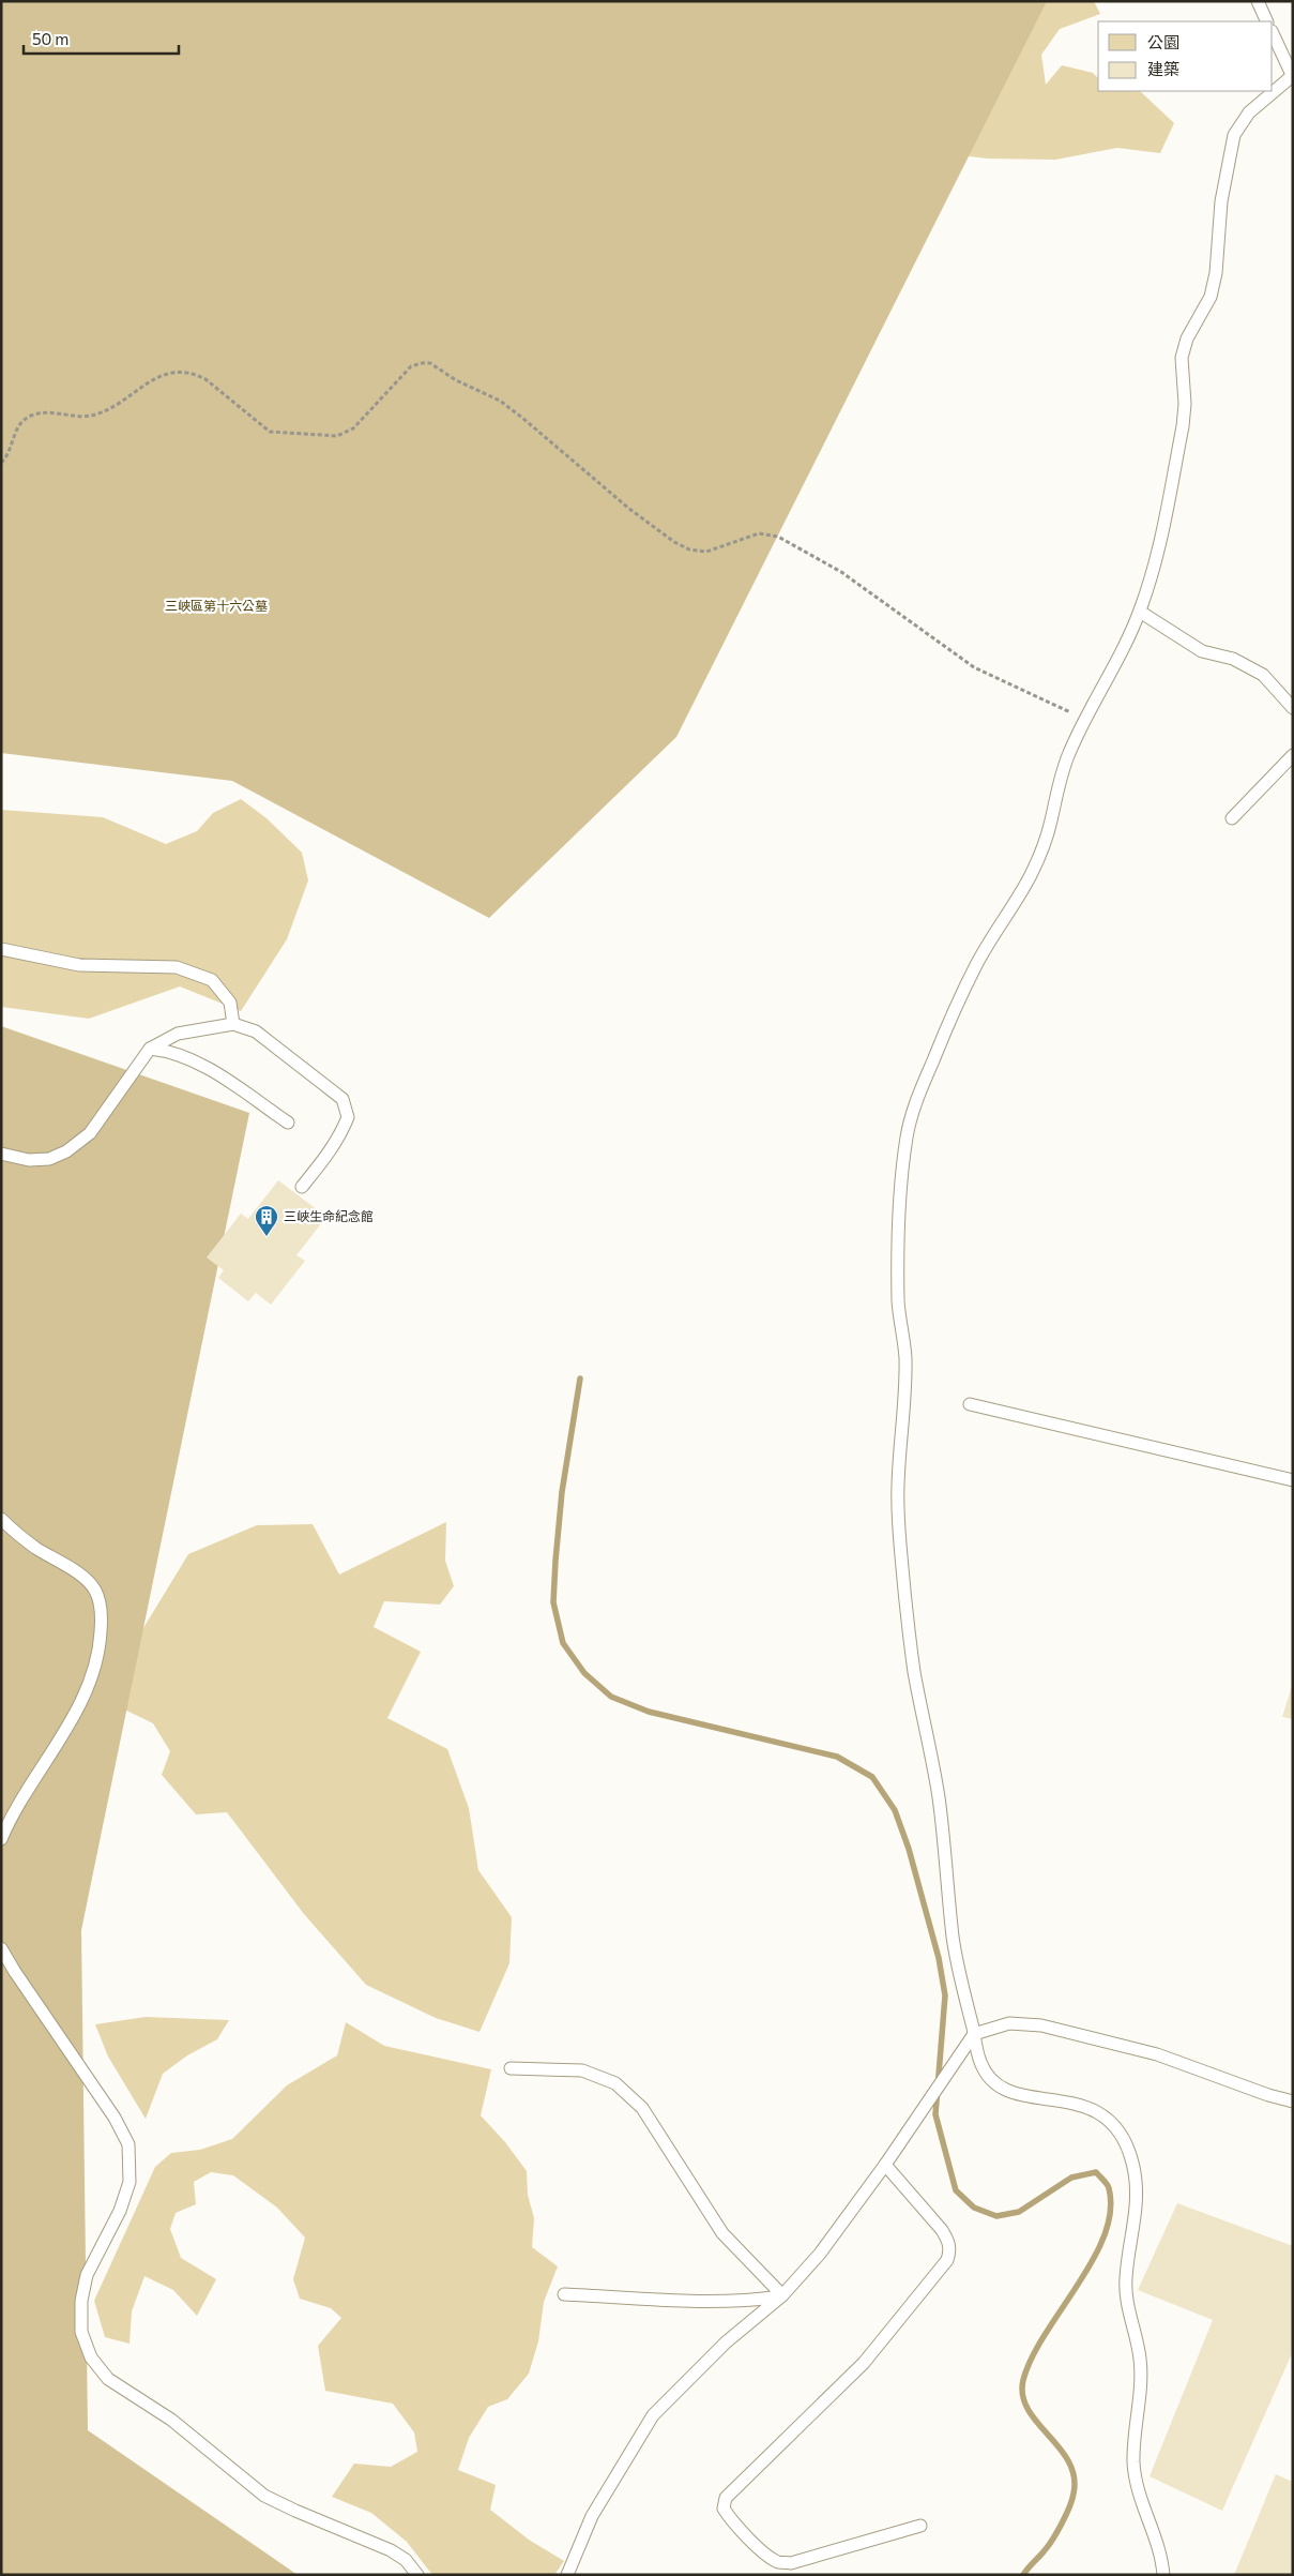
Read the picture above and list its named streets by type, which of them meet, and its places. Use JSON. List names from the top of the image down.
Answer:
{
  "parks": ["三峽區第十六公墓"],
  "places": {
    "building": ["三峽生命紀念館"]
  },
  "legend": ["公園", "建築"],
  "scale_bar": "50 m"
}
